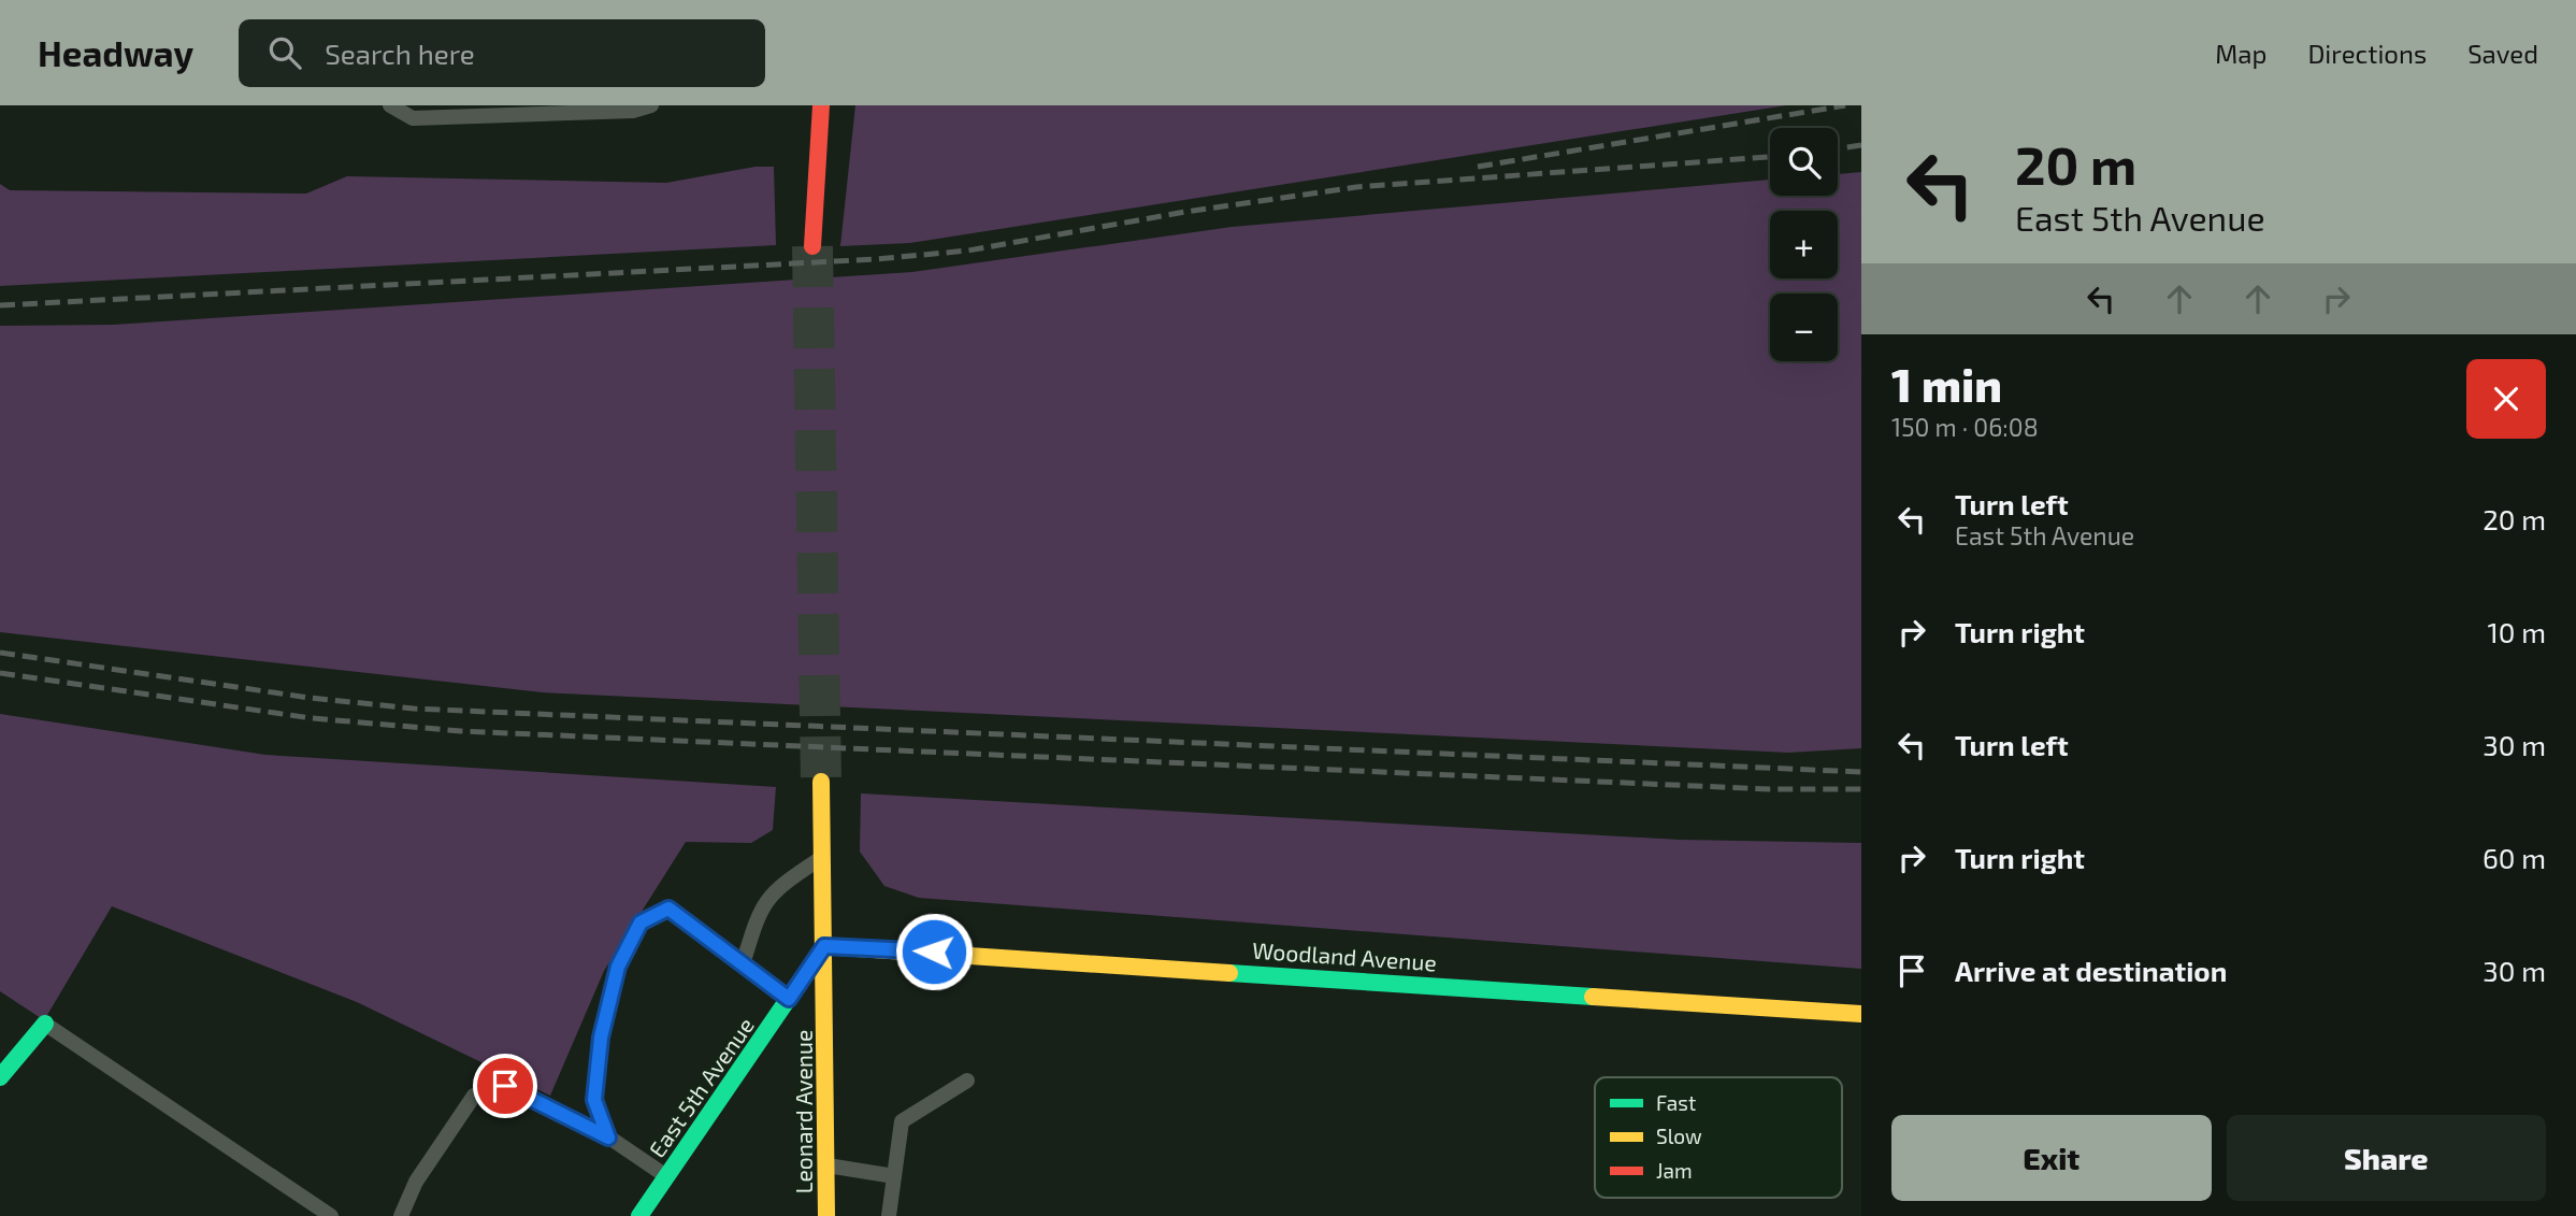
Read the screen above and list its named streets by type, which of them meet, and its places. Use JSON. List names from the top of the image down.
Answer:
{
  "streets": {
    "street": ["Woodland Avenue", "East 5th Avenue", "Leonard Avenue"]
  },
  "crossings": [
    ["Woodland Avenue", "East 5th Avenue"],
    ["Woodland Avenue", "Leonard Avenue"],
    ["East 5th Avenue", "Leonard Avenue"]
  ],
  "legend": ["Fast", "Slow", "Jam"],
  "page": {
    "header": "Headway",
    "search": "Search here",
    "nav": ["Map", "Directions", "Saved"],
    "turn": ["20 m", "East 5th Avenue"],
    "map_buttons": ["+", "−"],
    "heading": ["1 min", "150 m · 06:08"],
    "list": [
      {
        "name": "Turn left",
        "note": "East 5th Avenue",
        "value": "20 m"
      },
      {
        "name": "Turn right",
        "value": "10 m"
      },
      {
        "name": "Turn left",
        "value": "30 m"
      },
      {
        "name": "Turn right",
        "value": "60 m"
      },
      {
        "name": "Arrive at destination",
        "value": "30 m"
      }
    ],
    "buttons": ["Exit", "Share"]
  }
}
